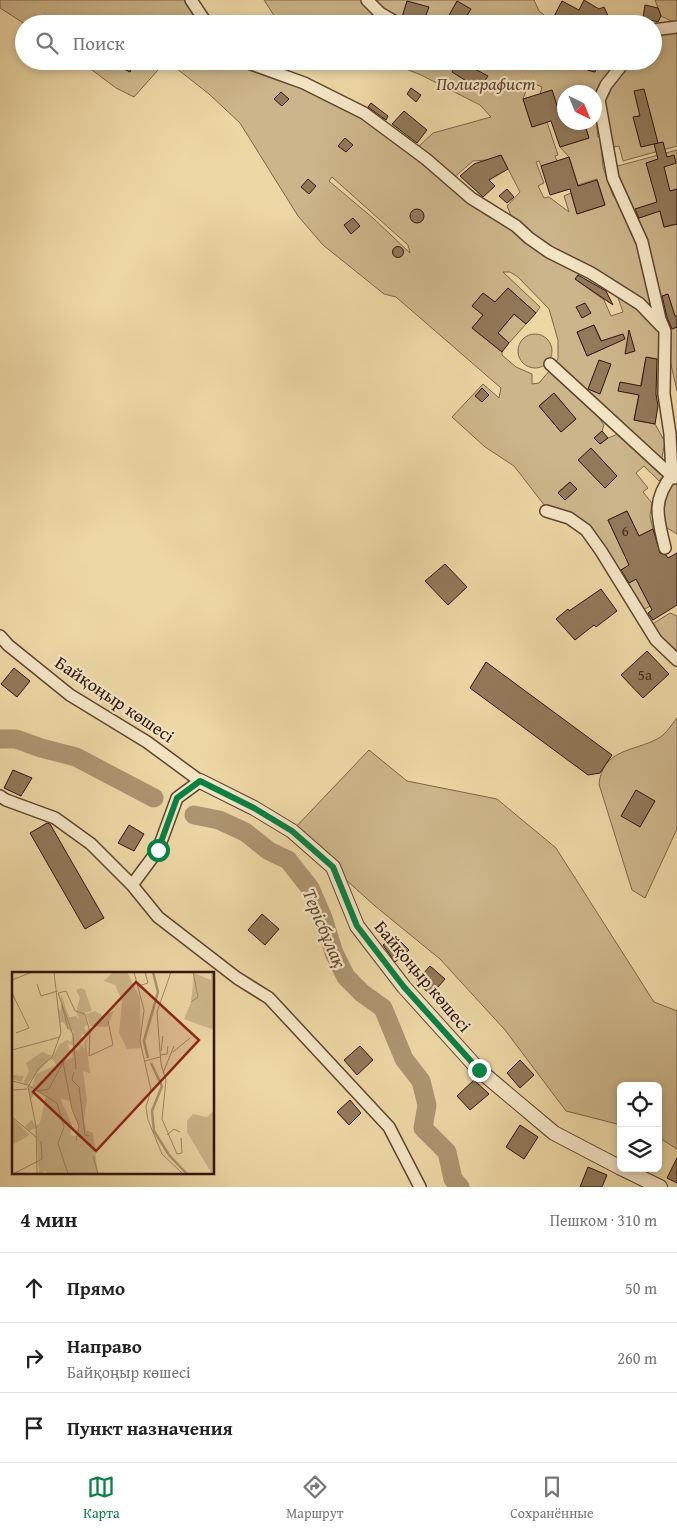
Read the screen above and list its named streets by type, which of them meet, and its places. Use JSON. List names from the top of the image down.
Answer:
{
  "streets": {
    "street": ["Байқоңыр көшесі"]
  },
  "water": ["Терісбұлақ"],
  "parks": ["Полиграфист"],
  "house_numbers": ["6", "5а"],
  "north": "bottom right",
  "page": {
    "search": "Поиск",
    "heading": ["4 мин", "Пешком · 310 m"],
    "list": [
      ["Прямо", "50 m"],
      ["Направо", "Байқоңыр көшесі", "260 m"],
      "Пункт назначения"
    ],
    "nav": ["Карта", "Маршрут", "Сохранённые"]
  }
}
